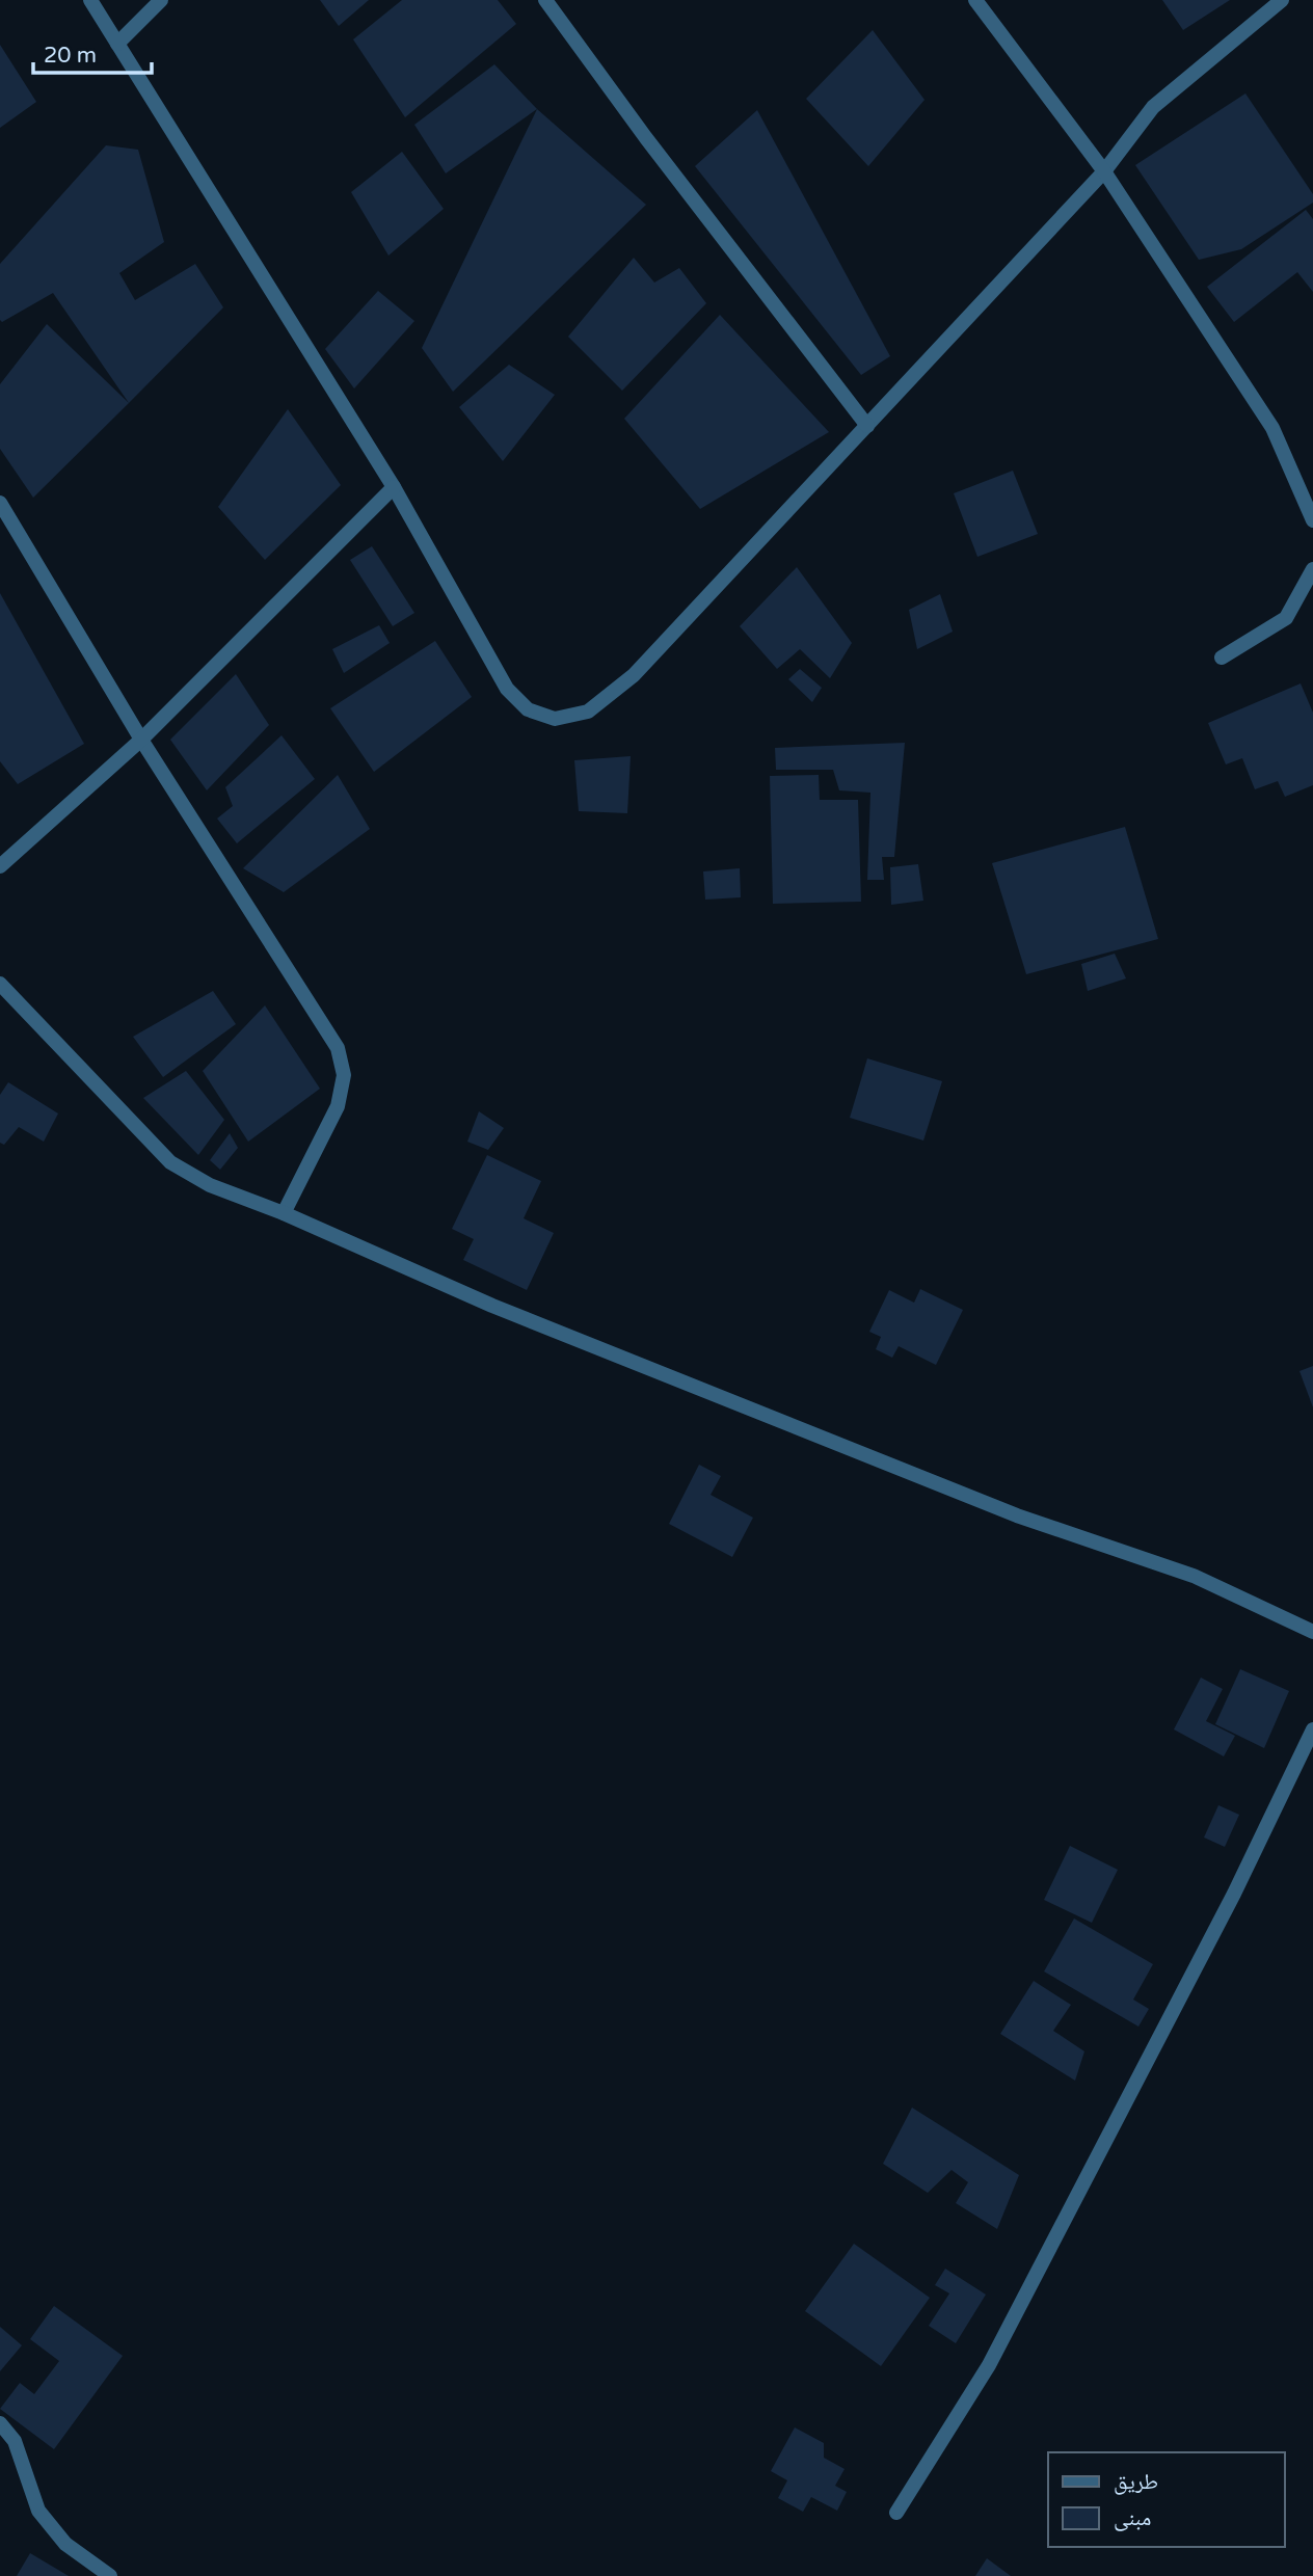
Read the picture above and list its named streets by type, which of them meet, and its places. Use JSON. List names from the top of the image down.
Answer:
{
  "legend": ["طريق", "مبنى"],
  "scale_bar": "20 m"
}
